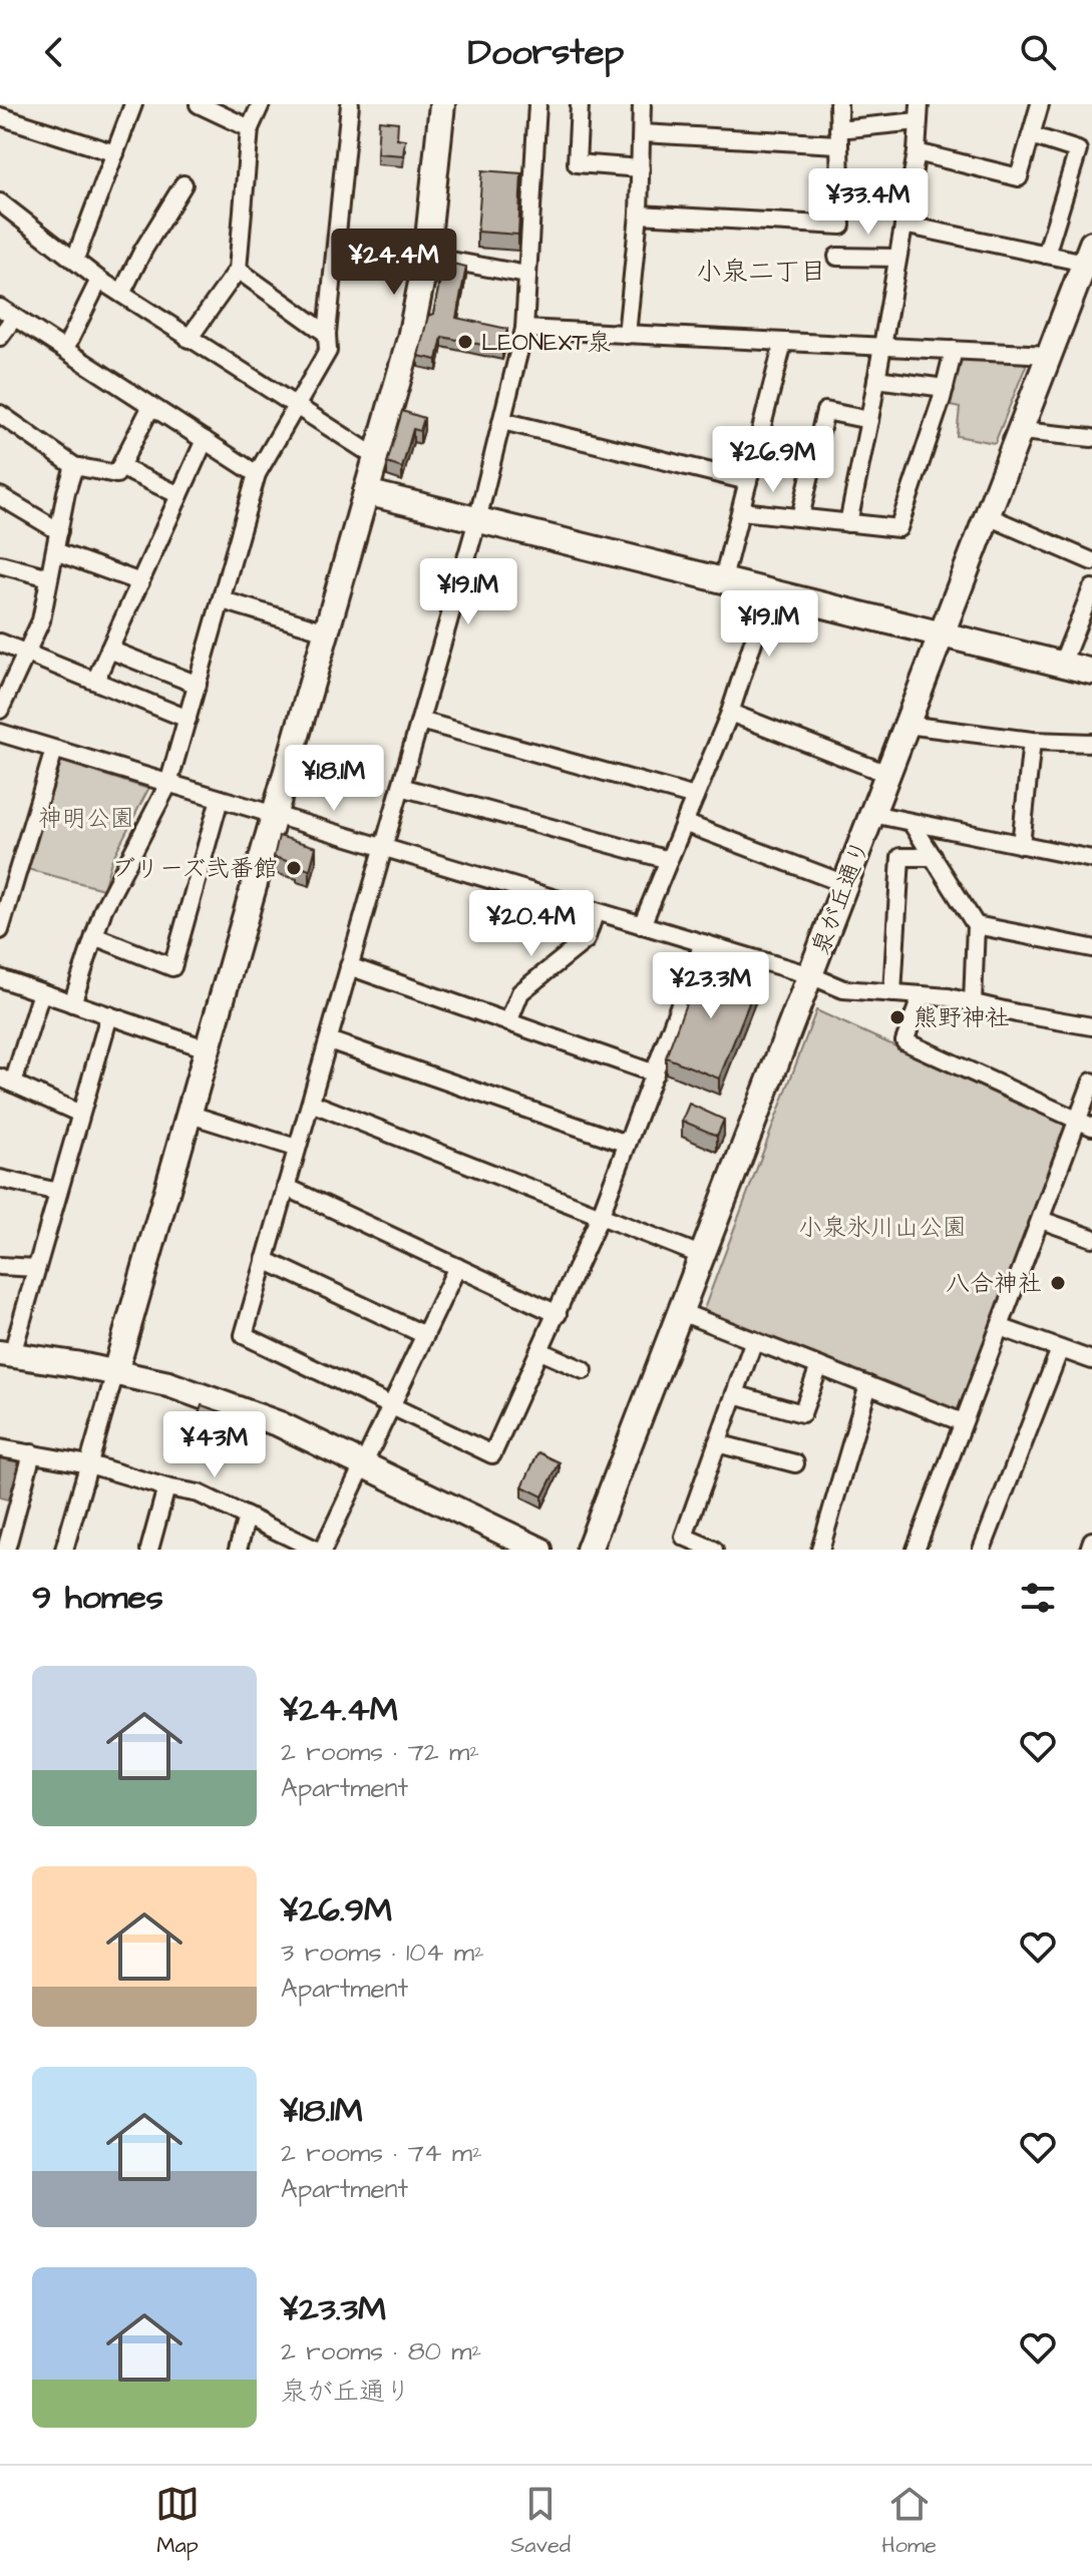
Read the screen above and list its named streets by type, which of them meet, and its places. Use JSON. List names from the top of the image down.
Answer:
{
  "streets": {
    "street": ["泉が丘通り"]
  },
  "districts": ["小泉二丁目"],
  "parks": ["神明公園", "小泉氷川山公園"],
  "places": [
    "LEONEXT泉",
    "ブリーズ弐番館",
    "熊野神社",
    "八合神社"
  ],
  "page": {
    "header": "Doorstep",
    "price": [
      "¥33.4M",
      "¥24.4M",
      "¥26.9M",
      "¥19.1M",
      "¥19.1M",
      "¥18.1M",
      "¥20.4M",
      "¥23.3M",
      "¥43M"
    ],
    "heading": "9 homes",
    "list": [
      {
        "name": "¥24.4M",
        "note": "2 rooms · 72 m² · Apartment"
      },
      {
        "name": "¥26.9M",
        "note": "3 rooms · 104 m² · Apartment"
      },
      {
        "name": "¥18.1M",
        "note": "2 rooms · 74 m² · Apartment"
      },
      {
        "name": "¥23.3M",
        "note": "2 rooms · 80 m² · 泉が丘通り"
      }
    ],
    "tabs": ["Map", "Saved", "Home"]
  }
}
